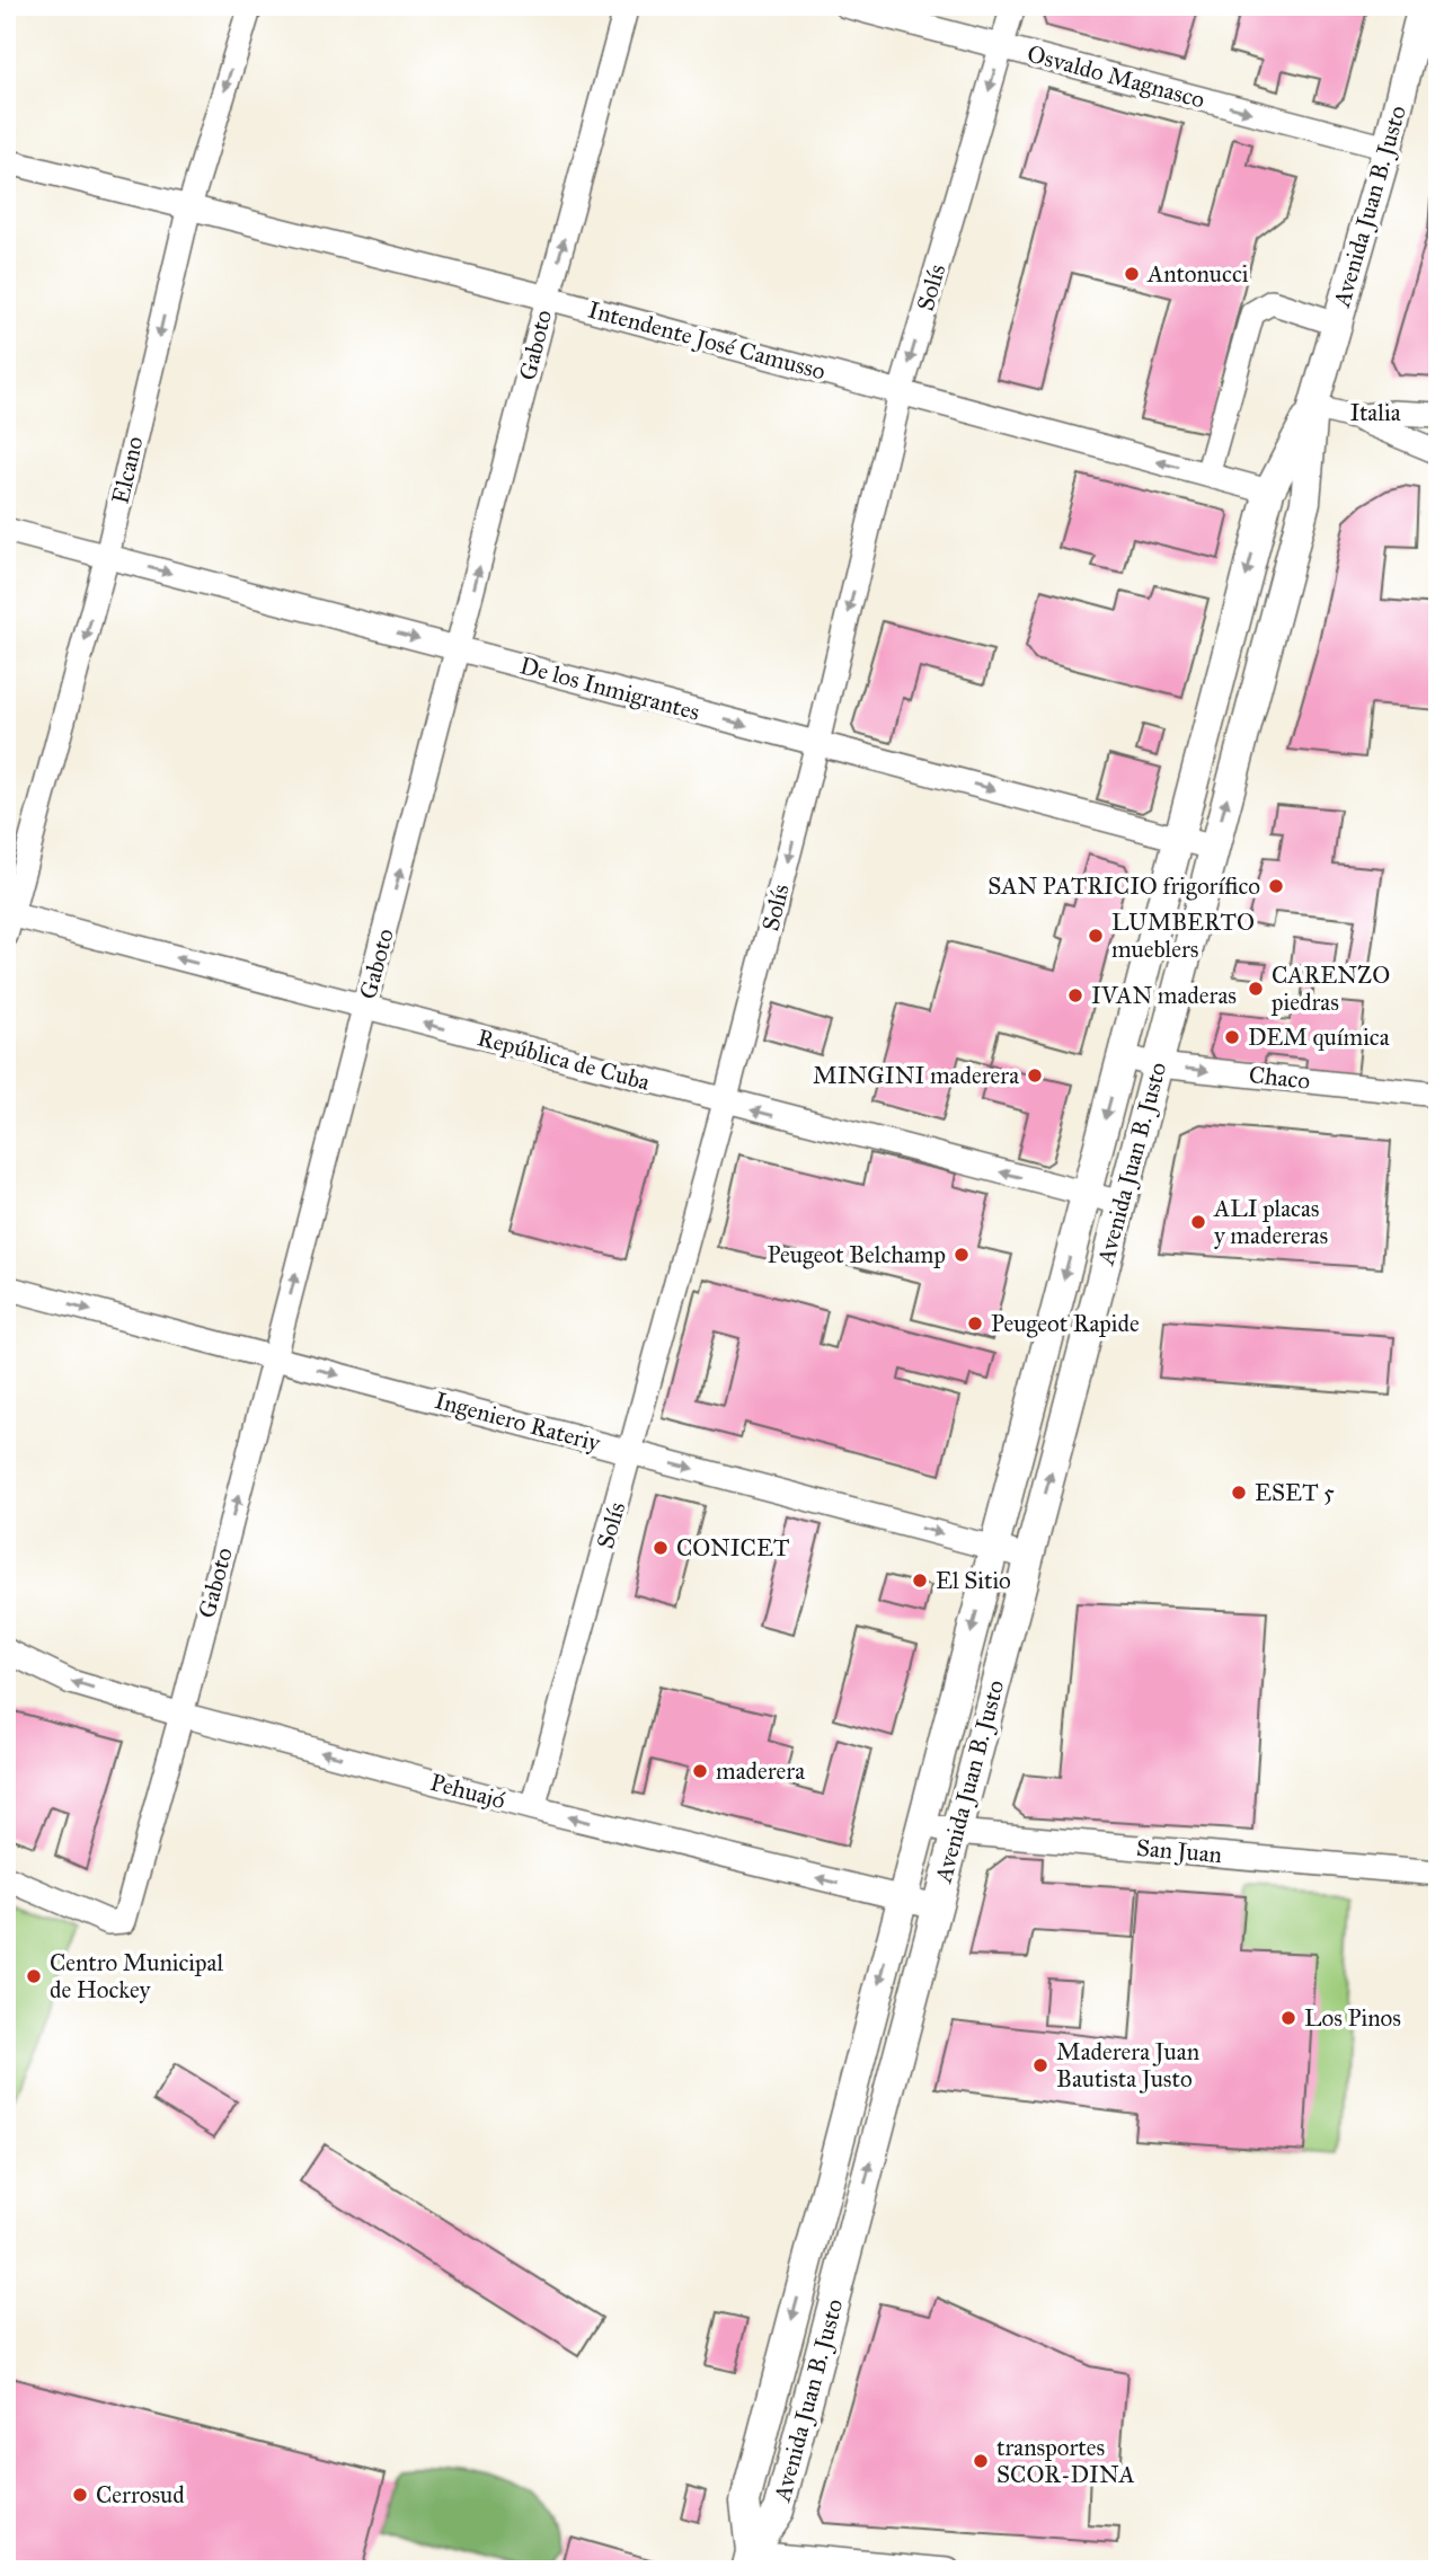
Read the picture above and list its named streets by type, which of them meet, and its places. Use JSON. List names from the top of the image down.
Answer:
{
  "streets": {
    "main road": ["Avenida Juan B. Justo"],
    "street": [
      "Osvaldo Magnasco",
      "Solís",
      "Intendente José Camusso",
      "Gaboto",
      "Italia",
      "Elcano",
      "De los Inmigrantes",
      "República de Cuba",
      "Chaco",
      "Ingeniero Rateriy",
      "Pehuajó",
      "San Juan"
    ]
  },
  "crossings": [
    ["Osvaldo Magnasco", "Avenida Juan B. Justo"],
    ["Osvaldo Magnasco", "Solís"],
    ["Avenida Juan B. Justo", "Intendente José Camusso"],
    ["Avenida Juan B. Justo", "Italia"],
    ["Avenida Juan B. Justo", "De los Inmigrantes"],
    ["Avenida Juan B. Justo", "República de Cuba"],
    ["Avenida Juan B. Justo", "Chaco"],
    ["Avenida Juan B. Justo", "Ingeniero Rateriy"],
    ["Avenida Juan B. Justo", "Pehuajó"],
    ["Avenida Juan B. Justo", "San Juan"],
    ["Solís", "Intendente José Camusso"],
    ["Solís", "De los Inmigrantes"],
    ["Solís", "República de Cuba"],
    ["Solís", "Ingeniero Rateriy"],
    ["Solís", "Pehuajó"],
    ["Intendente José Camusso", "Gaboto"],
    ["Intendente José Camusso", "Elcano"],
    ["Gaboto", "De los Inmigrantes"],
    ["Gaboto", "República de Cuba"],
    ["Gaboto", "Ingeniero Rateriy"],
    ["Gaboto", "Pehuajó"],
    ["Elcano", "De los Inmigrantes"],
    ["Elcano", "República de Cuba"]
  ],
  "one_way": [
    "Osvaldo Magnasco",
    "Solís",
    "Gaboto",
    "Elcano",
    "De los Inmigrantes",
    "República de Cuba",
    "Chaco",
    "Ingeniero Rateriy",
    "Pehuajó"
  ],
  "places": [
    "Antonucci",
    "SAN PATRICIO frigorífico",
    "LUMBERTO mueblers",
    "CARENZO piedras",
    "IVAN maderas",
    "DEM química",
    "MINGINI maderera",
    "ALI placas y madereras",
    "Peugeot Belchamp",
    "Peugeot Rapide",
    "ESET 5",
    "CONICET",
    "El Sitio",
    "maderera",
    "Centro Municipal de Hockey",
    "Los Pinos",
    "Maderera Juan Bautista Justo",
    "transportes SCOR-DINA",
    "Cerrosud"
  ]
}
